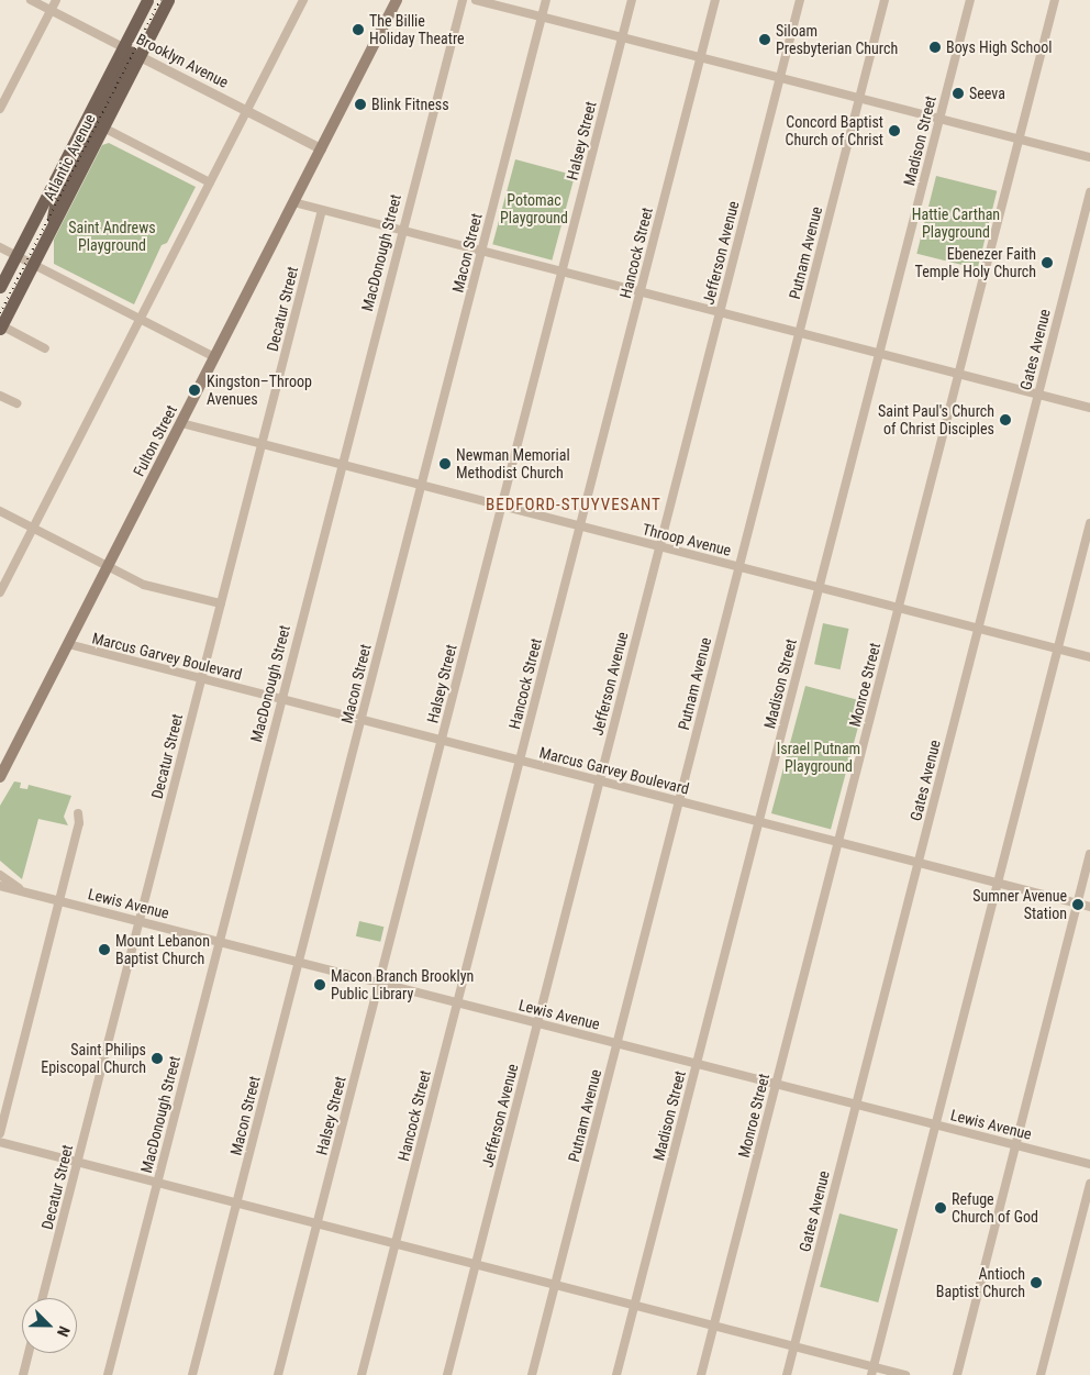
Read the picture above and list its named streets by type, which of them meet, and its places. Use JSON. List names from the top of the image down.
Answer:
{
  "streets": {
    "main road": ["Atlantic Avenue", "Fulton Street"],
    "street": [
      "Brooklyn Avenue",
      "Halsey Street",
      "Madison Street",
      "MacDonough Street",
      "Macon Street",
      "Hancock Street",
      "Jefferson Avenue",
      "Putnam Avenue",
      "Decatur Street",
      "Gates Avenue",
      "Throop Avenue",
      "Marcus Garvey Boulevard",
      "Monroe Street",
      "Lewis Avenue"
    ]
  },
  "crossings": [
    ["Brooklyn Avenue", "Atlantic Avenue"],
    ["Brooklyn Avenue", "Fulton Street"],
    ["Halsey Street", "Throop Avenue"],
    ["Halsey Street", "Marcus Garvey Boulevard"],
    ["Halsey Street", "Lewis Avenue"],
    ["Madison Street", "Throop Avenue"],
    ["Madison Street", "Marcus Garvey Boulevard"],
    ["Madison Street", "Lewis Avenue"],
    ["MacDonough Street", "Throop Avenue"],
    ["MacDonough Street", "Marcus Garvey Boulevard"],
    ["MacDonough Street", "Lewis Avenue"],
    ["Macon Street", "Throop Avenue"],
    ["Macon Street", "Marcus Garvey Boulevard"],
    ["Macon Street", "Lewis Avenue"],
    ["Hancock Street", "Throop Avenue"],
    ["Hancock Street", "Marcus Garvey Boulevard"],
    ["Hancock Street", "Lewis Avenue"],
    ["Jefferson Avenue", "Throop Avenue"],
    ["Jefferson Avenue", "Marcus Garvey Boulevard"],
    ["Jefferson Avenue", "Lewis Avenue"],
    ["Putnam Avenue", "Throop Avenue"],
    ["Putnam Avenue", "Marcus Garvey Boulevard"],
    ["Putnam Avenue", "Lewis Avenue"],
    ["Decatur Street", "Throop Avenue"],
    ["Decatur Street", "Marcus Garvey Boulevard"],
    ["Decatur Street", "Lewis Avenue"],
    ["Gates Avenue", "Throop Avenue"],
    ["Gates Avenue", "Marcus Garvey Boulevard"],
    ["Gates Avenue", "Lewis Avenue"],
    ["Fulton Street", "Throop Avenue"],
    ["Fulton Street", "Marcus Garvey Boulevard"],
    ["Throop Avenue", "Monroe Street"],
    ["Marcus Garvey Boulevard", "Monroe Street"],
    ["Monroe Street", "Lewis Avenue"]
  ],
  "districts": ["BEDFORD-STUYVESANT"],
  "parks": [
    "Potomac Playground",
    "Hattie Carthan Playground",
    "Saint Andrews Playground",
    "Israel Putnam Playground"
  ],
  "places": [
    "The Billie Holiday Theatre",
    "Siloam Presbyterian Church",
    "Boys High School",
    "Seeva",
    "Blink Fitness",
    "Concord Baptist Church of Christ",
    "Ebenezer Faith Temple Holy Church",
    "Kingston–Throop Avenues",
    "Saint Paul's Church of Christ Disciples",
    "Newman Memorial Methodist Church",
    "Sumner Avenue Station",
    "Mount Lebanon Baptist Church",
    "Macon Branch Brooklyn Public Library",
    "Saint Philips Episcopal Church",
    "Refuge Church of God",
    "Antioch Baptist Church"
  ],
  "north": "bottom right"
}
